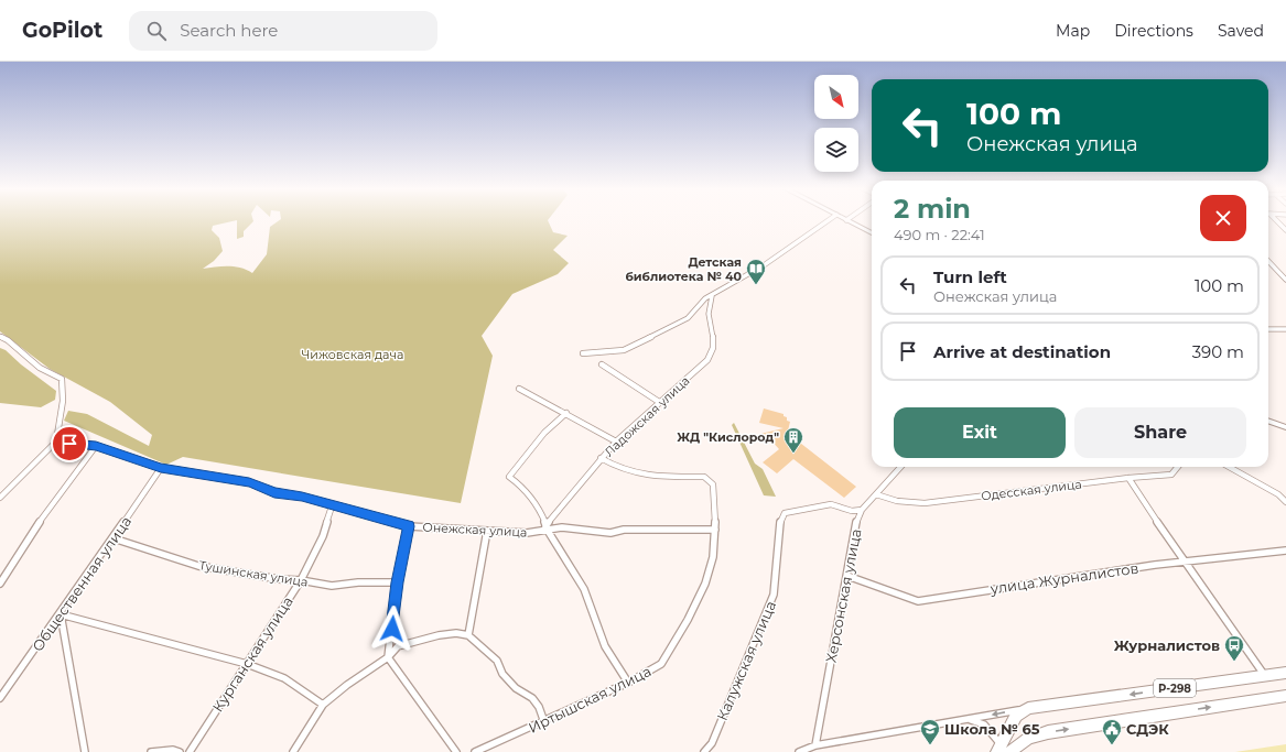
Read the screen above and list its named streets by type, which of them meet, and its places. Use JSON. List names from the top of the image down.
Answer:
{
  "streets": {
    "highway": ["Р-298"],
    "street": [
      "Ладожская улица",
      "Одесская улица",
      "Онежская улица",
      "Тушинская улица",
      "улица Журналистов",
      "Общественная улица",
      "Херсонская улица",
      "Курганская улица",
      "Калужская улица",
      "Иртышская улица"
    ]
  },
  "crossings": [
    ["Ладожская улица", "Онежская улица"],
    ["Ладожская улица", "Иртышская улица"],
    ["Одесская улица", "Херсонская улица"],
    ["Онежская улица", "Общественная улица"],
    ["Онежская улица", "Курганская улица"],
    ["Онежская улица", "Иртышская улица"],
    ["Тушинская улица", "Общественная улица"],
    ["Тушинская улица", "Курганская улица"],
    ["улица Журналистов", "Херсонская улица"],
    ["Херсонская улица", "Калужская улица"]
  ],
  "parks": ["Чижовская дача"],
  "places": {
    "library": ["Детская библиотека № 40"],
    "building": ["ЖД \"Кислород\""],
    "bus stop": ["Журналистов"],
    "school or university": ["Школа № 65"],
    "public building": ["СДЭК"]
  },
  "north": "bottom right",
  "page": {
    "header": "GoPilot",
    "search": "Search here",
    "nav": ["Map", "Directions", "Saved"],
    "turn": ["100 m", "Онежская улица"],
    "heading": ["2 min", "490 m · 22:41"],
    "list": [
      {
        "name": "Turn left",
        "note": "Онежская улица",
        "value": "100 m"
      },
      {
        "name": "Arrive at destination",
        "value": "390 m"
      }
    ],
    "buttons": ["Exit", "Share"]
  }
}
